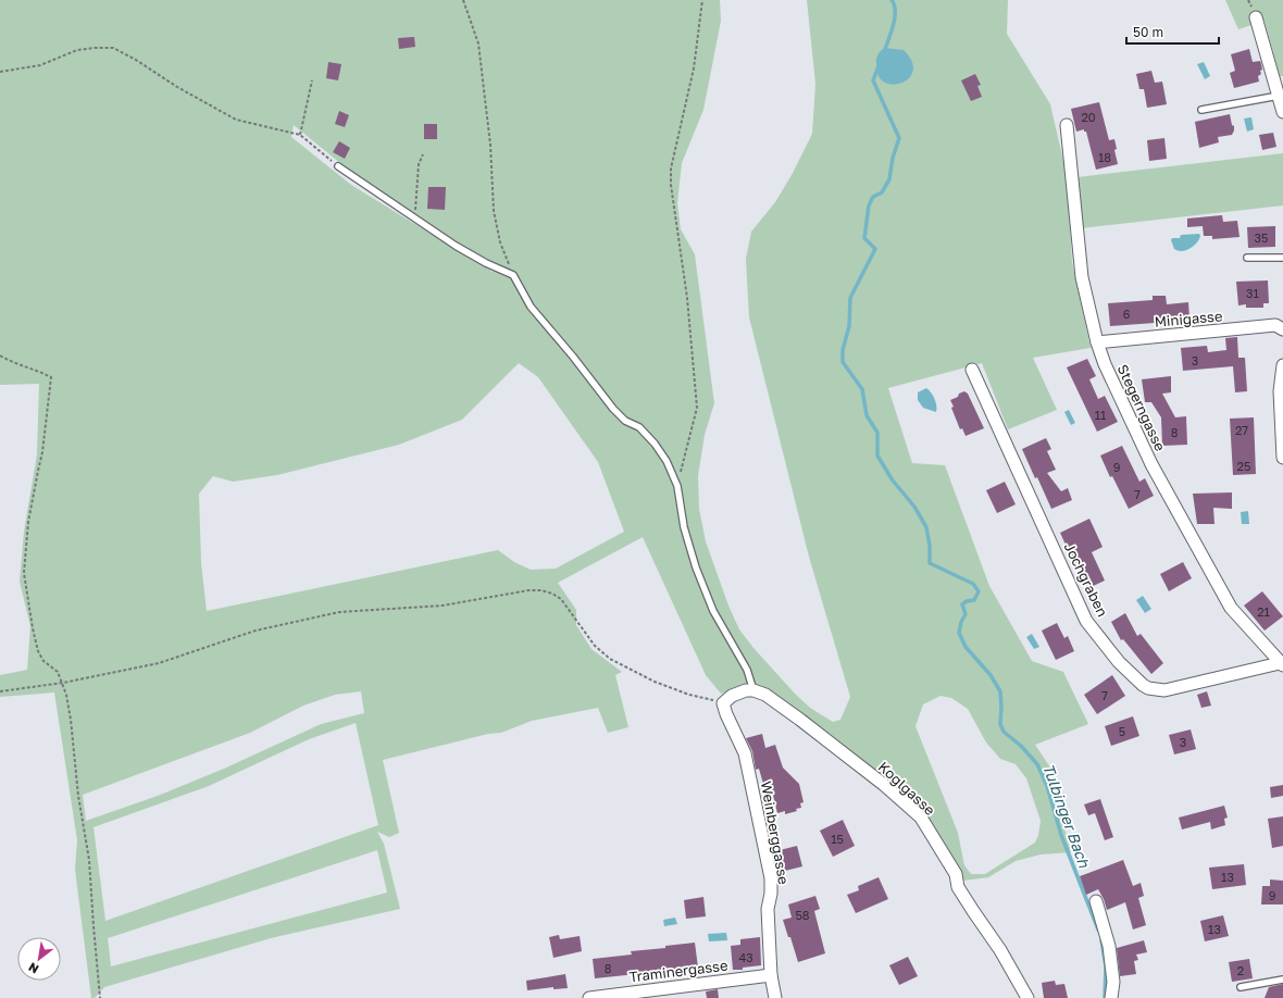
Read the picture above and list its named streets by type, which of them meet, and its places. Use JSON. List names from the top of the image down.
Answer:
{
  "streets": {
    "street": [
      "Minigasse",
      "Stegerngasse",
      "Jochgraben",
      "Koglgasse",
      "Weinberggasse",
      "Traminergasse"
    ]
  },
  "crossings": [
    ["Minigasse", "Stegerngasse"],
    ["Stegerngasse", "Jochgraben"],
    ["Weinberggasse", "Traminergasse"]
  ],
  "water": ["Tulbinger Bach"],
  "house_numbers": [
    "20",
    "18",
    "35",
    "31",
    "6",
    "3",
    "11",
    "27",
    "8",
    "25",
    "9",
    "7",
    "21",
    "7",
    "5",
    "3",
    "15",
    "13",
    "9",
    "58",
    "13",
    "43",
    "8",
    "2"
  ],
  "scale_bar": "50 m",
  "north": "bottom left"
}
